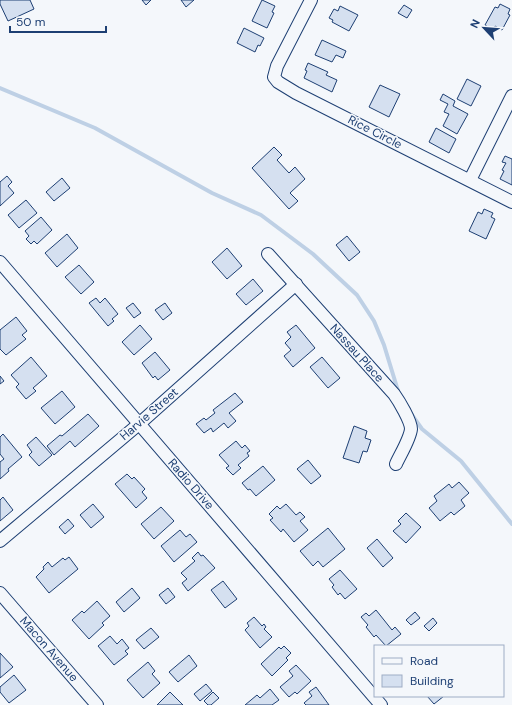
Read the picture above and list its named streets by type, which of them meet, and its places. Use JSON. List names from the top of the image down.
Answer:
{
  "streets": {
    "street": [
      "Rice Circle",
      "Nassau Place",
      "Harvie Street",
      "Radio Drive",
      "Macon Avenue"
    ]
  },
  "crossings": [
    ["Nassau Place", "Harvie Street"],
    ["Harvie Street", "Radio Drive"]
  ],
  "legend": ["Road", "Building"],
  "scale_bar": "50 m",
  "north": "top left"
}
